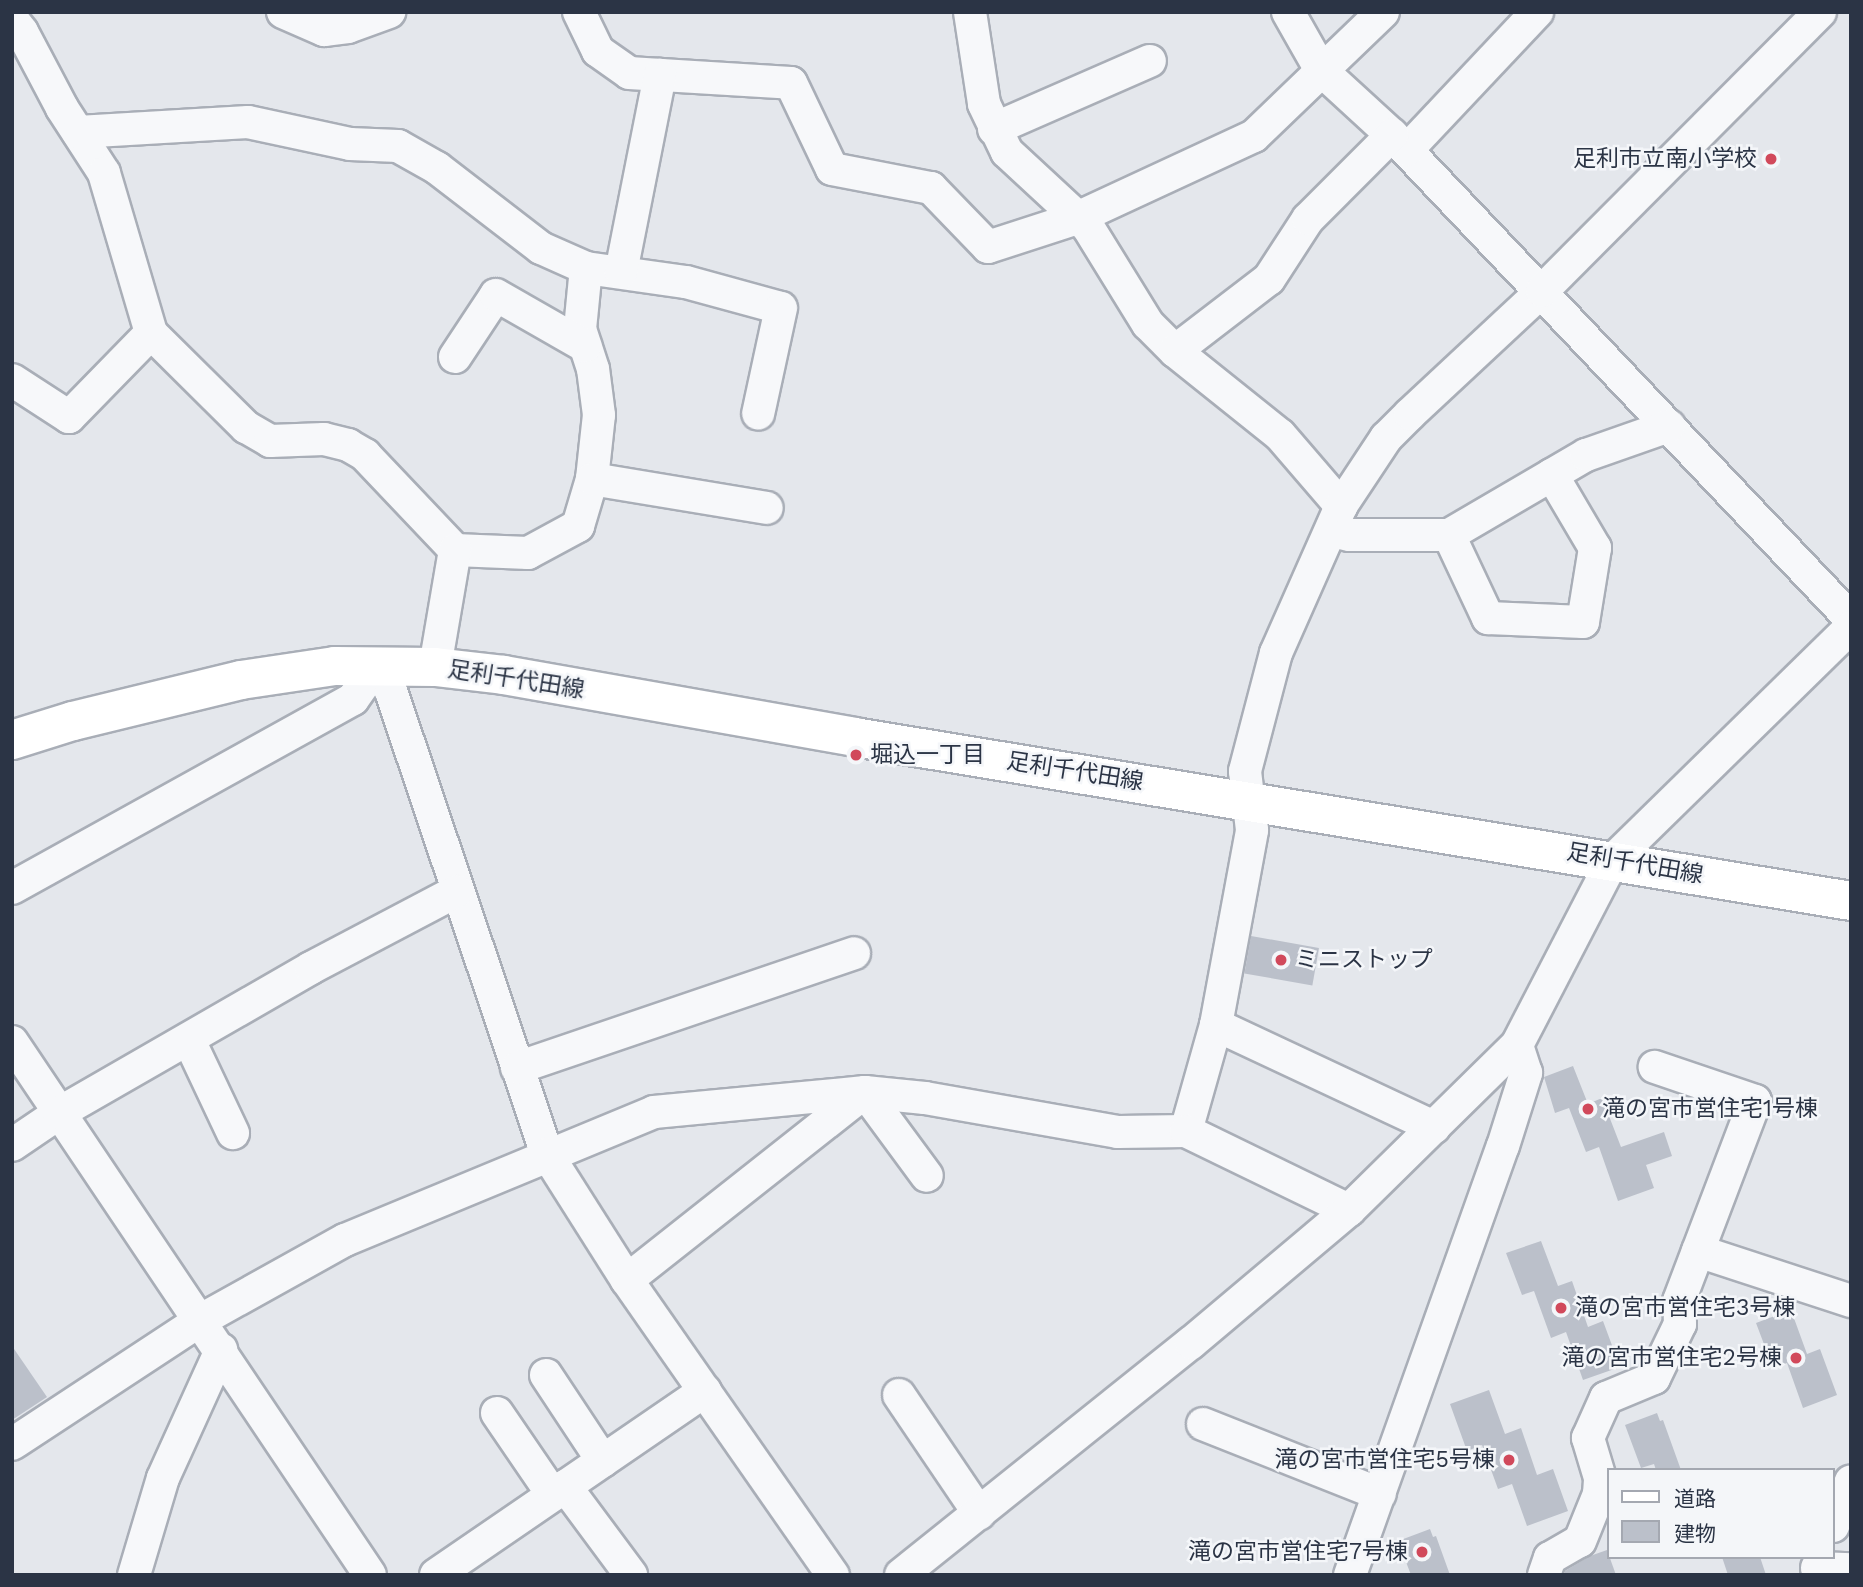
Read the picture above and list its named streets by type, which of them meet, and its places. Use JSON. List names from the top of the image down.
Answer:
{
  "streets": {
    "main road": ["足利千代田線"]
  },
  "places": [
    "足利市立南小学校",
    "堀込一丁目",
    "ミニストップ",
    "滝の宮市営住宅1号棟",
    "滝の宮市営住宅3号棟",
    "滝の宮市営住宅2号棟",
    "滝の宮市営住宅5号棟",
    "滝の宮市営住宅7号棟"
  ],
  "legend": ["道路", "建物"]
}
